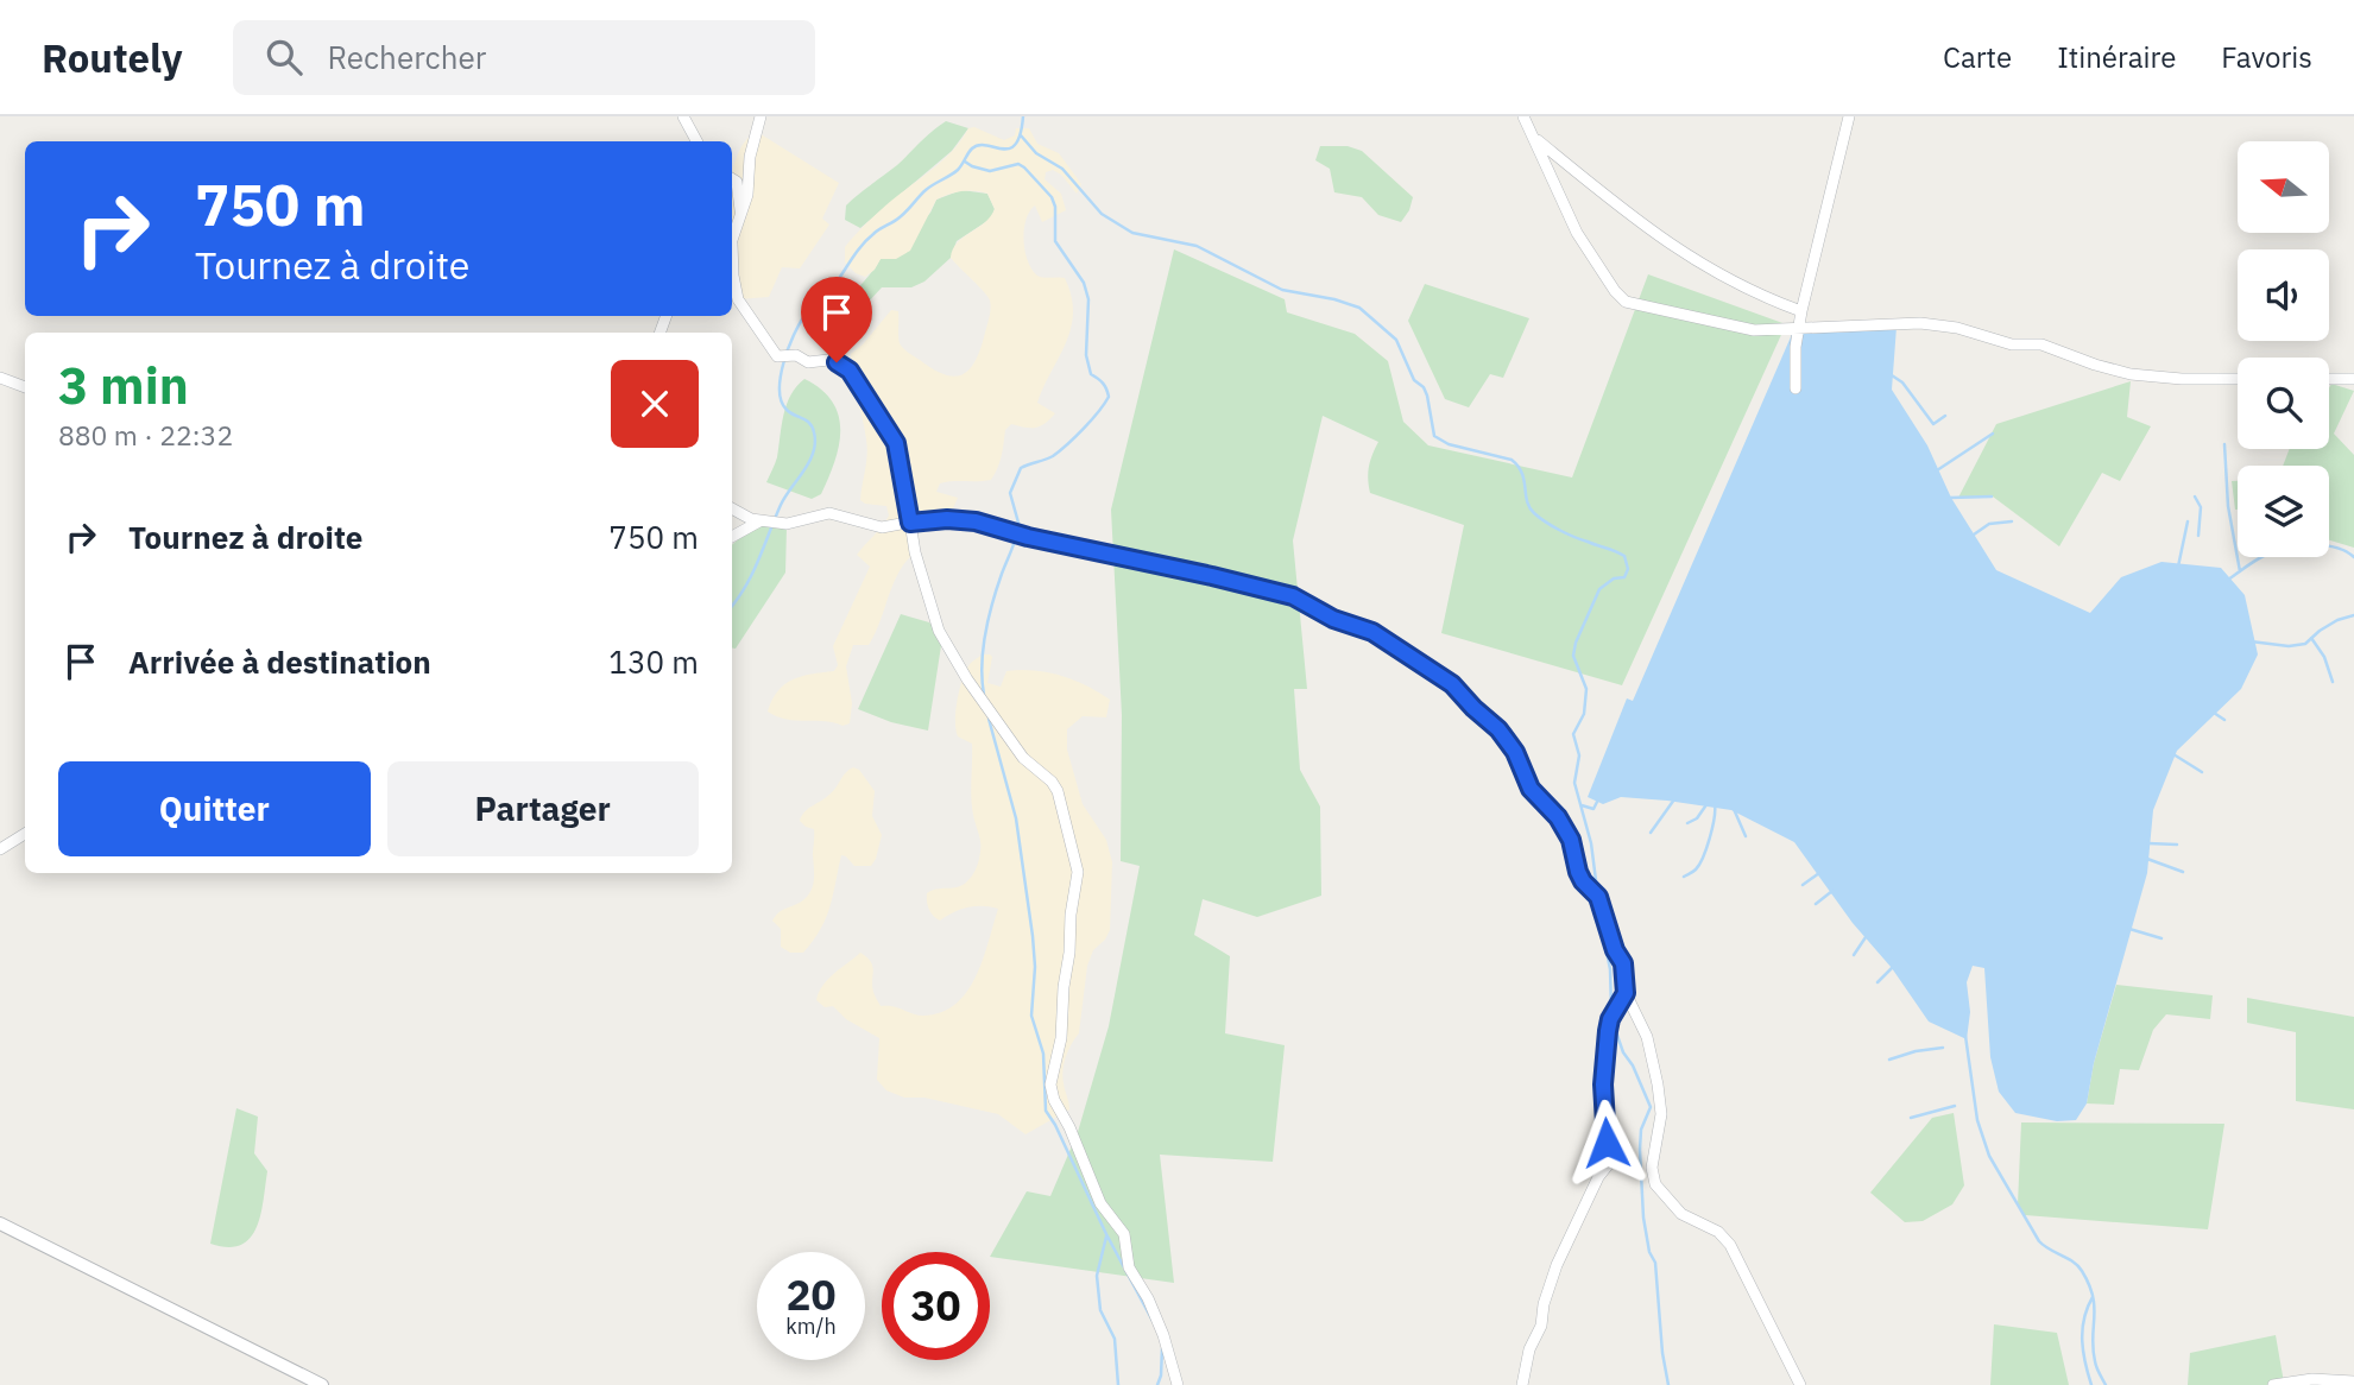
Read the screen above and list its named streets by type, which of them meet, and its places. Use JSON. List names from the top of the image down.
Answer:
{
  "north": "left",
  "page": {
    "header": "Routely",
    "search": "Rechercher",
    "nav": ["Carte", "Itinéraire", "Favoris"],
    "turn": ["750 m", "Tournez à droite"],
    "heading": ["3 min", "880 m · 22:32"],
    "list": [
      {
        "name": "Tournez à droite",
        "value": "750 m"
      },
      {
        "name": "Arrivée à destination",
        "value": "130 m"
      }
    ],
    "buttons": ["Quitter", "Partager"],
    "speed": "20 km/h",
    "limit": "30"
  }
}
